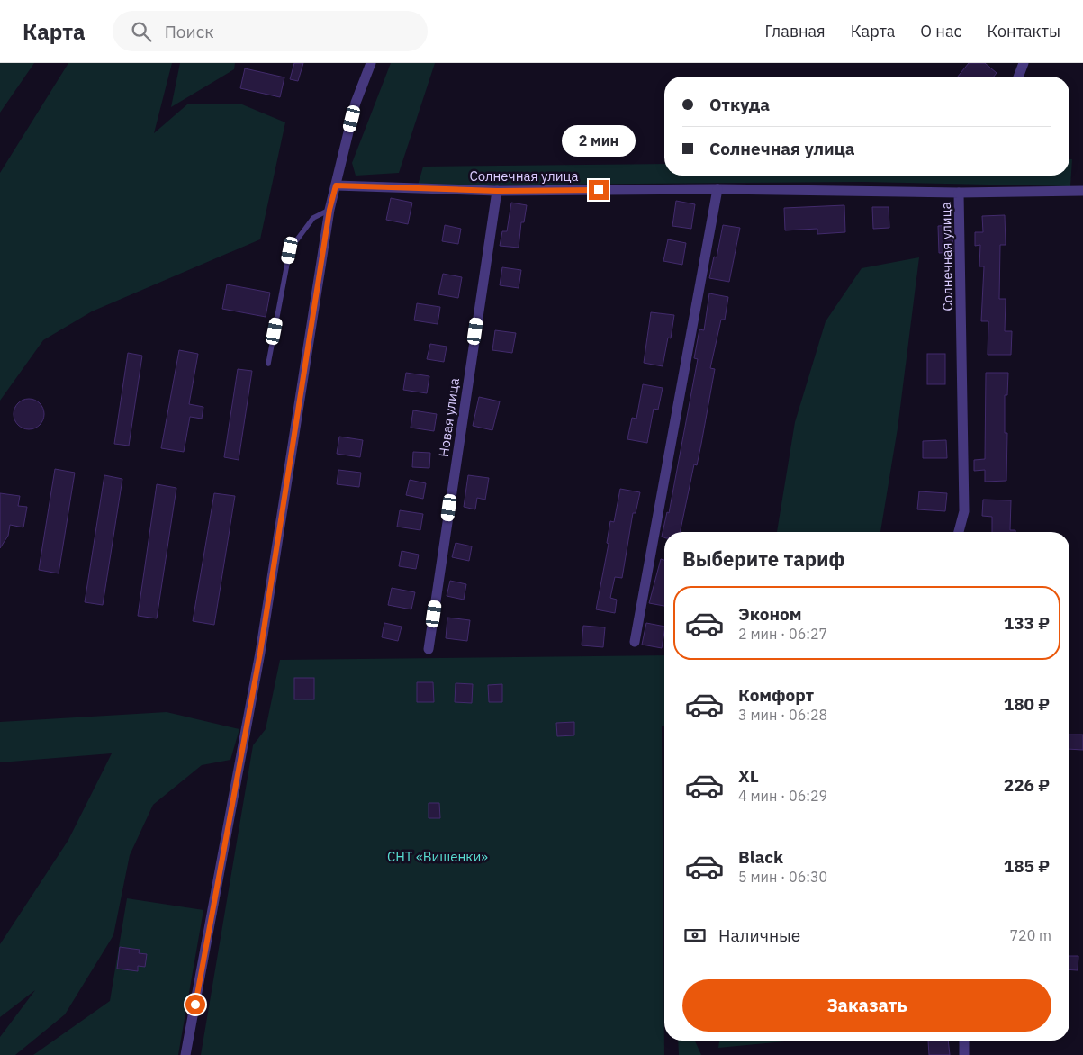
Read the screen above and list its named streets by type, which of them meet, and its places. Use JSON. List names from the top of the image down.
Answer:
{
  "streets": {
    "street": ["Солнечная улица", "Новая улица"]
  },
  "crossings": [
    ["Солнечная улица", "Новая улица"]
  ],
  "parks": ["СНТ «Вишенки»"],
  "page": {
    "header": "Карта",
    "search": "Поиск",
    "nav": [
      "Главная",
      "Карта",
      "О нас",
      "Контакты"
    ],
    "banner": ["Откуда", "Солнечная улица"],
    "bubble": "2 мин",
    "heading": "Выберите тариф",
    "list": [
      {
        "name": "Эконом",
        "note": "2 мин · 06:27",
        "value": "133 ₽"
      },
      {
        "name": "Комфорт",
        "note": "3 мин · 06:28",
        "value": "180 ₽"
      },
      {
        "name": "XL",
        "note": "4 мин · 06:29",
        "value": "226 ₽"
      },
      {
        "name": "Black",
        "note": "5 мин · 06:30",
        "value": "185 ₽"
      }
    ],
    "pay": ["Наличные", "720 m"],
    "buttons": "Заказать"
  }
}
